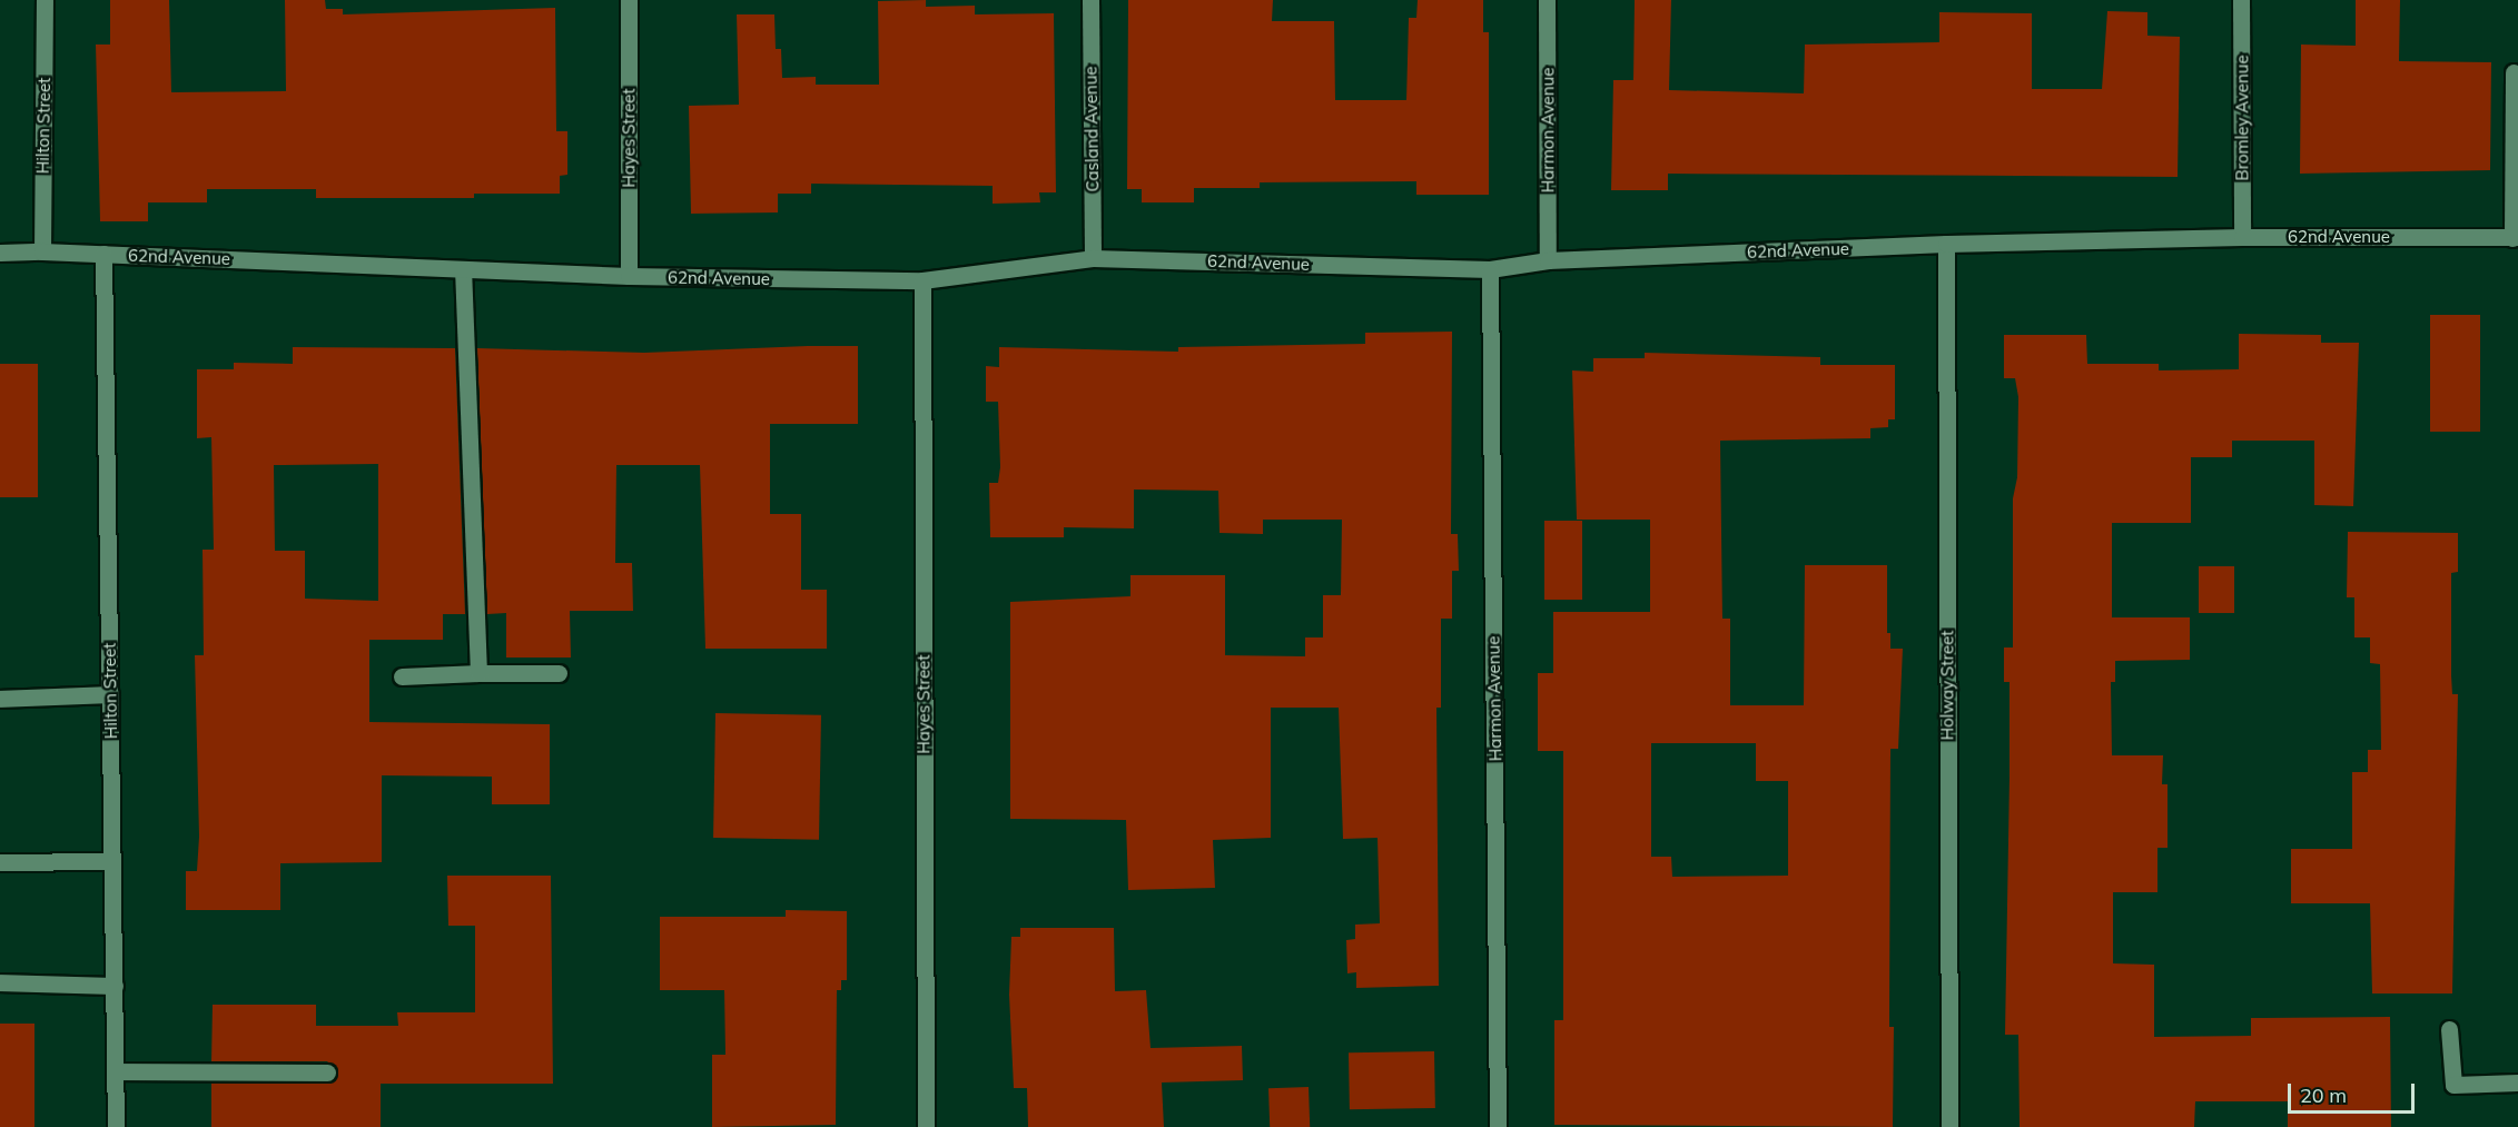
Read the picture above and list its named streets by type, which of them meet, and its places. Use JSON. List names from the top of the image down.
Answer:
{
  "streets": {
    "street": [
      "Bromley Avenue",
      "Hilton Street",
      "Casland Avenue",
      "Harmon Avenue",
      "Hayes Street",
      "62nd Avenue",
      "Holway Street"
    ]
  },
  "crossings": [
    ["Bromley Avenue", "62nd Avenue"],
    ["Hilton Street", "62nd Avenue"],
    ["Casland Avenue", "62nd Avenue"],
    ["Harmon Avenue", "62nd Avenue"],
    ["Hayes Street", "62nd Avenue"],
    ["62nd Avenue", "Holway Street"]
  ],
  "scale_bar": "20 m"
}
